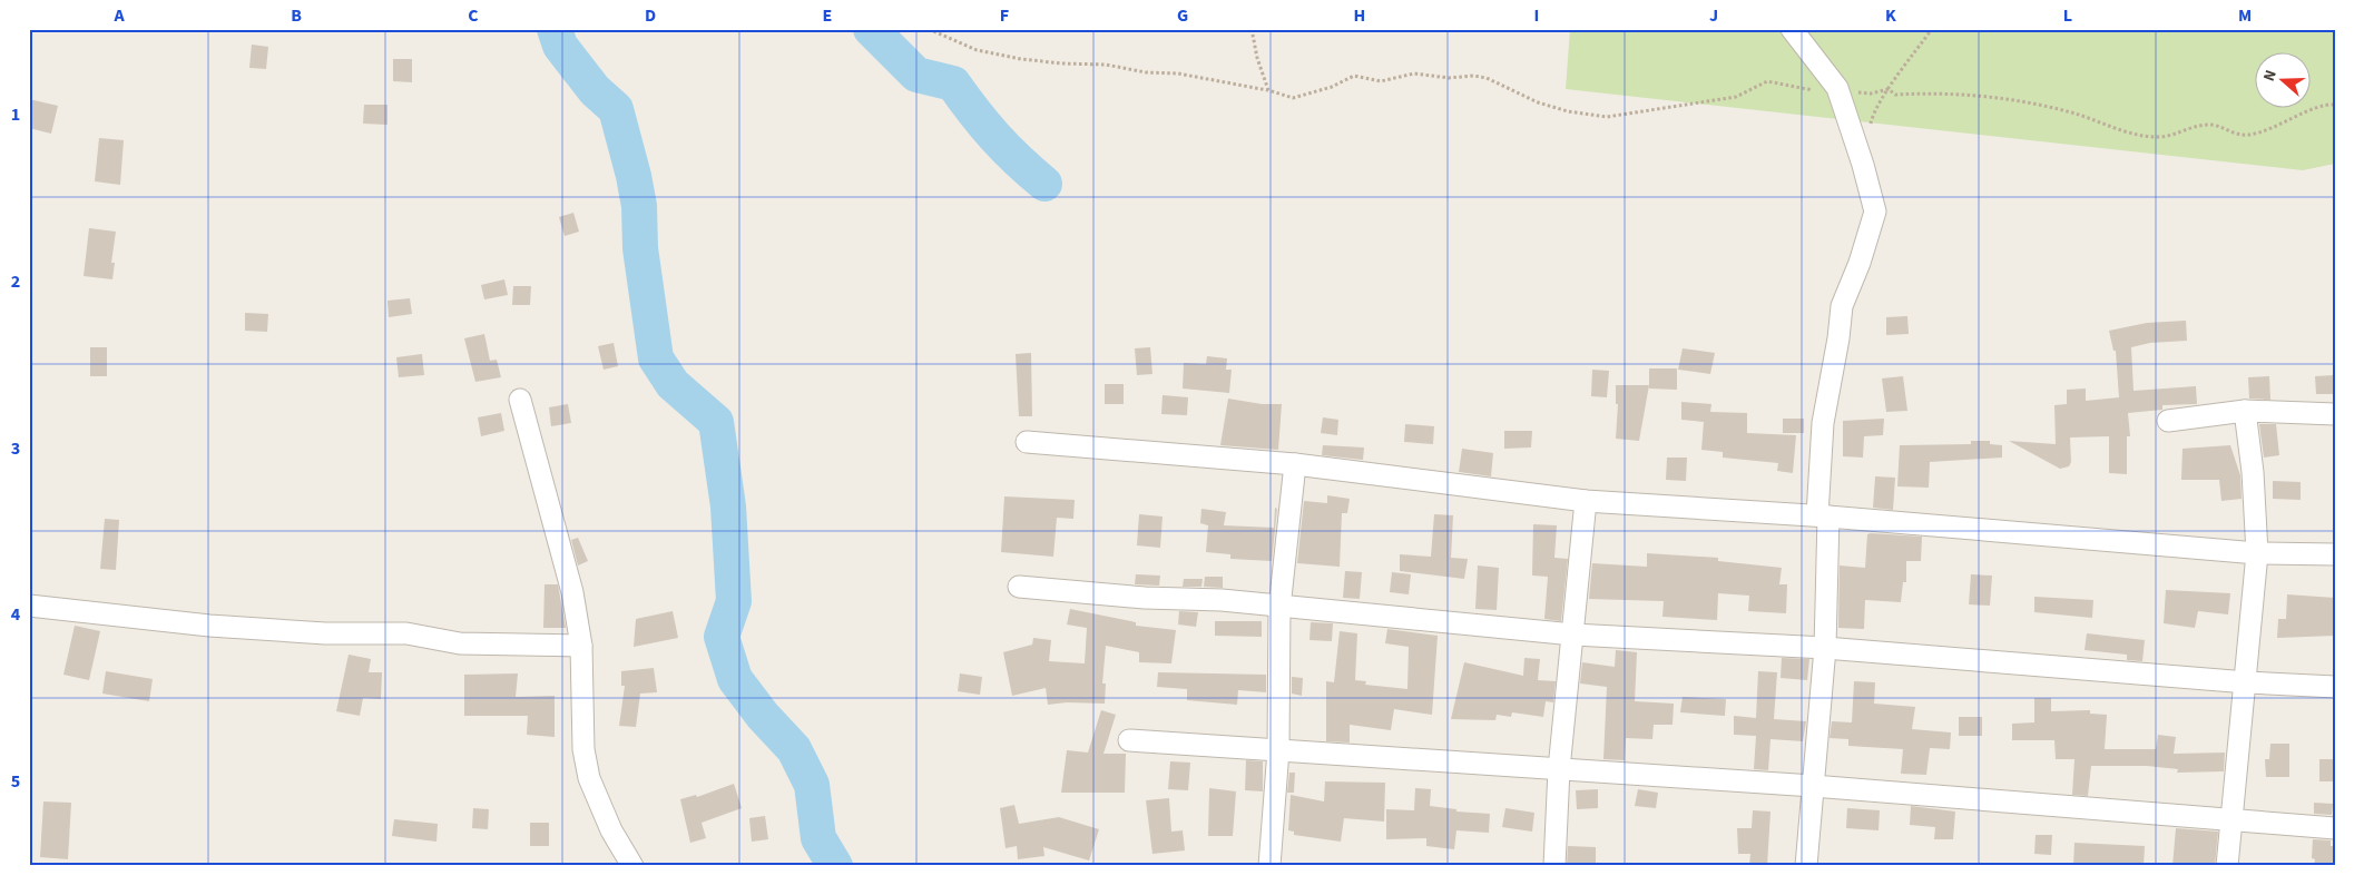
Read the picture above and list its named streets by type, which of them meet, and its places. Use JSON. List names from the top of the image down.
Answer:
{
  "north": "left",
  "grid": {
    "columns": [
      "A",
      "B",
      "C",
      "D",
      "E",
      "F",
      "G",
      "H",
      "I",
      "J",
      "K",
      "L",
      "M"
    ],
    "rows": [
      "1",
      "2",
      "3",
      "4",
      "5"
    ]
  }
}
